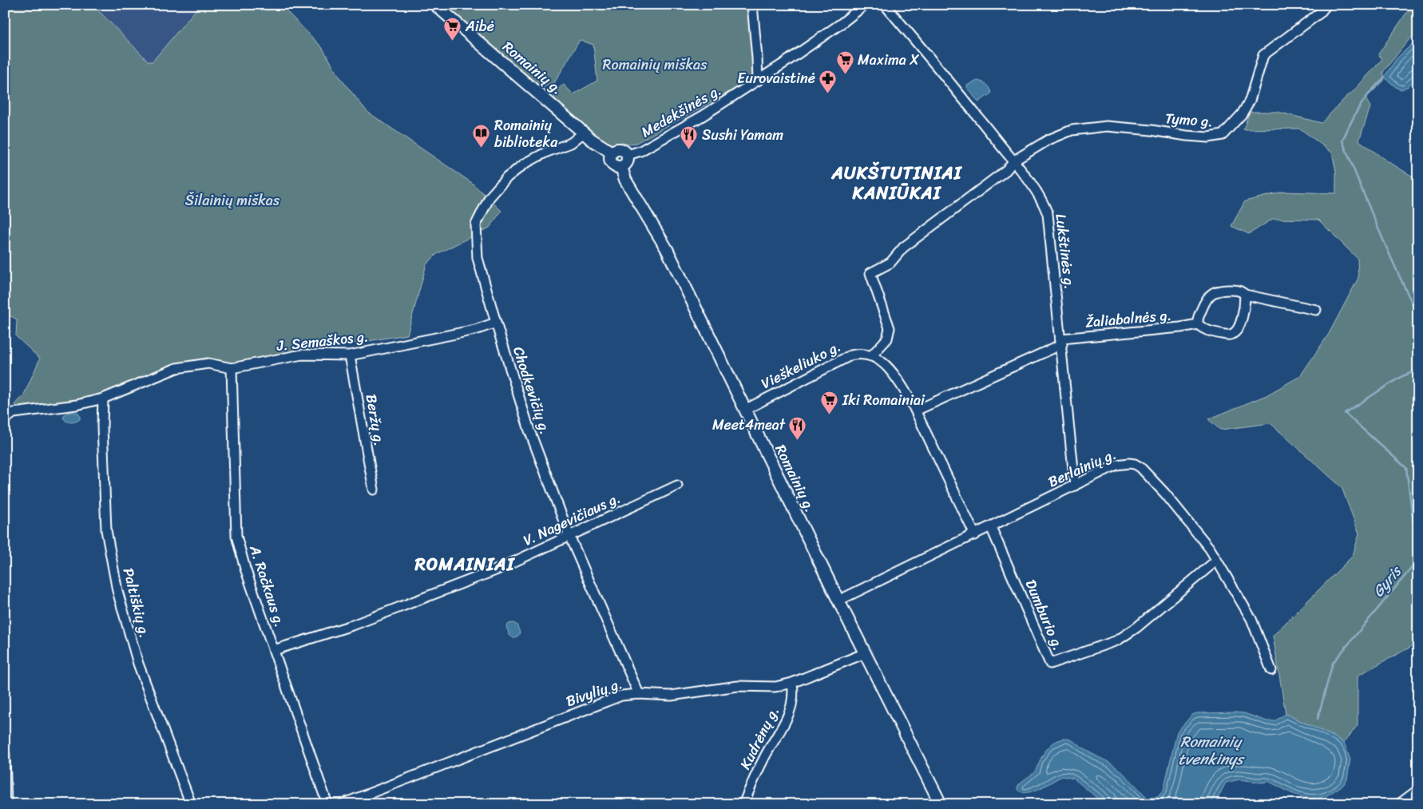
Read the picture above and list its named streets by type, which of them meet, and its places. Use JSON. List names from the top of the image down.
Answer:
{
  "streets": {
    "main road": ["Romainių g."],
    "street": [
      "Medekšinės g.",
      "Tymo g.",
      "Lukštinės g.",
      "Žaliabalnės g.",
      "J. Semaškos g.",
      "Vieškeliuko g.",
      "Chodkevičių g.",
      "Beržų g.",
      "Berlainių g.",
      "V. Nagevičiaus g.",
      "A. Račkaus g.",
      "Paltiškių g.",
      "Dumburio g.",
      "Bivylių g.",
      "Kudrėnų g."
    ]
  },
  "crossings": [
    ["Romainių g.", "Medekšinės g."],
    ["Romainių g.", "Vieškeliuko g."],
    ["Romainių g.", "Chodkevičių g."],
    ["Romainių g.", "Berlainių g."],
    ["Romainių g.", "Bivylių g."],
    ["Tymo g.", "Lukštinės g."],
    ["Lukštinės g.", "Žaliabalnės g."],
    ["Lukštinės g.", "Berlainių g."],
    ["J. Semaškos g.", "Chodkevičių g."],
    ["J. Semaškos g.", "Beržų g."],
    ["J. Semaškos g.", "A. Račkaus g."],
    ["J. Semaškos g.", "Paltiškių g."],
    ["Chodkevičių g.", "V. Nagevičiaus g."],
    ["Chodkevičių g.", "Bivylių g."],
    ["Berlainių g.", "Dumburio g."],
    ["V. Nagevičiaus g.", "A. Račkaus g."],
    ["Bivylių g.", "Kudrėnų g."]
  ],
  "districts": ["AUKŠTUTINIAI KANIŪKAI", "ROMAINIAI"],
  "water": ["Gyris", "Romainių tvenkinys"],
  "parks": ["Romainių miškas", "Šilainių miškas"],
  "places": {
    "supermarket": ["Aibė", "Maxima X", "Iki Romainiai"],
    "pharmacy": ["Eurovaistinė"],
    "library": ["Romainių biblioteka"],
    "restaurant": ["Sushi Yamam", "Meet4meat"]
  }
}
